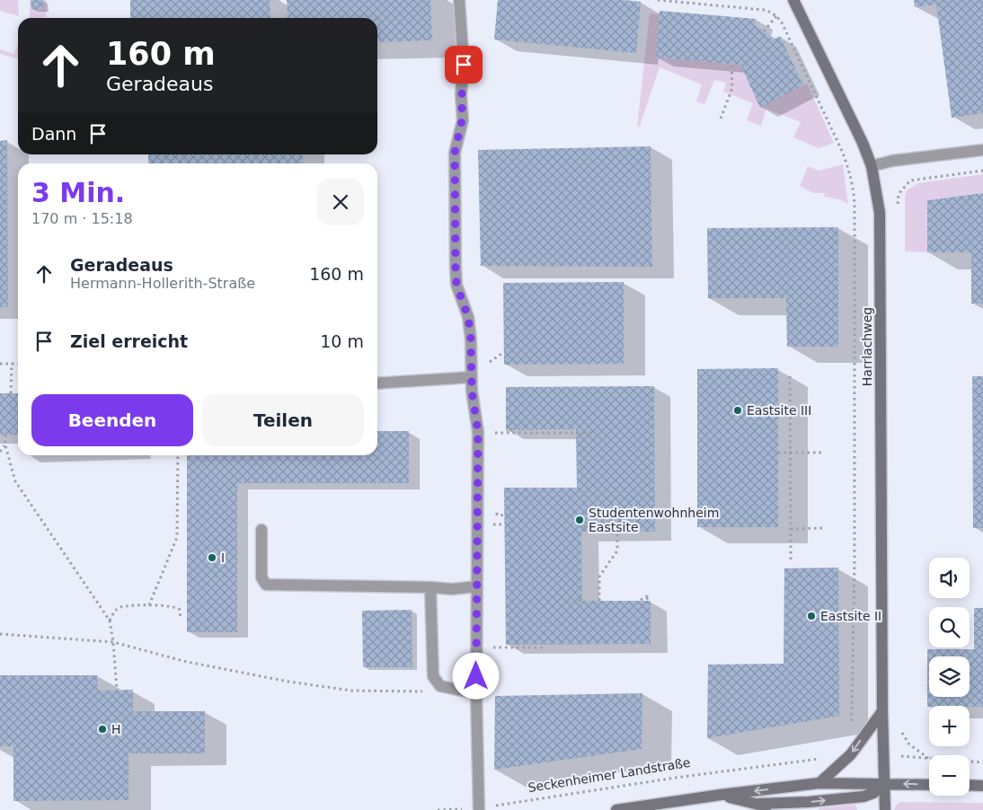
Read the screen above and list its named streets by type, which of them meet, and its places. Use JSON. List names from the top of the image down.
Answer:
{
  "streets": {
    "street": ["Harrlachweg"],
    "path": ["Seckenheimer Landstraße"]
  },
  "places": [
    "Eastsite III",
    "Studentenwohnheim Eastsite",
    "I",
    "Eastsite II",
    "H"
  ],
  "page": {
    "turn": ["160 m", "Geradeaus"],
    "then": "Dann",
    "heading": ["3 Min.", "170 m · 15:18"],
    "list": [
      {
        "name": "Geradeaus",
        "note": "Hermann-Hollerith-Straße",
        "value": "160 m"
      },
      {
        "name": "Ziel erreicht",
        "value": "10 m"
      }
    ],
    "buttons": ["Beenden", "Teilen"],
    "map_buttons": ["+", "−"]
  }
}
